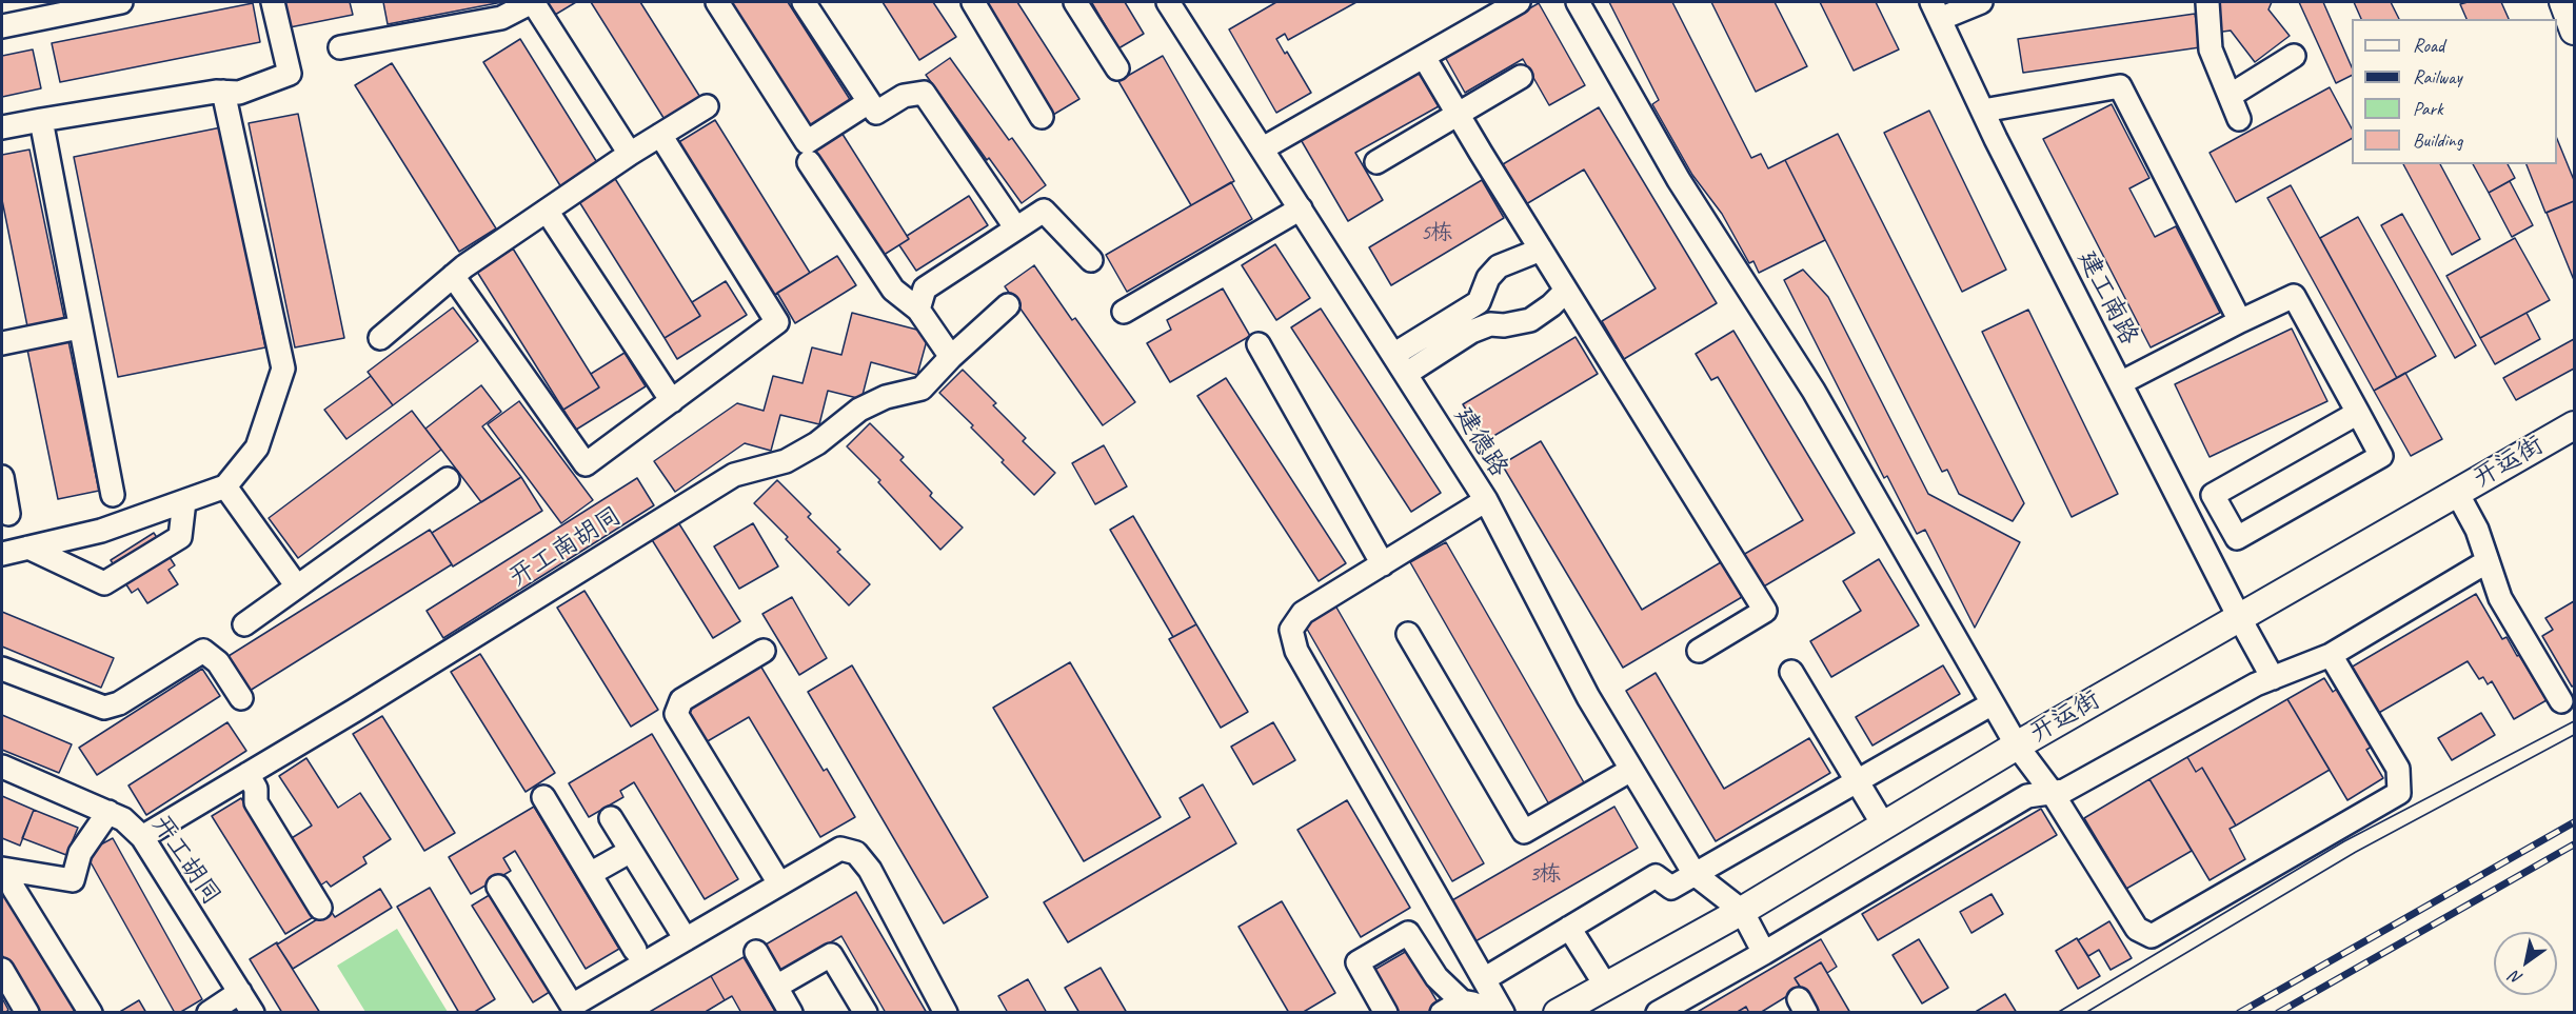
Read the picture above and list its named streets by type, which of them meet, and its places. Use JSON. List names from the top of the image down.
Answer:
{
  "streets": {
    "main road": ["开运街"],
    "street": [
      "建工南路",
      "建德路",
      "开工南胡同",
      "开工胡同"
    ]
  },
  "crossings": [
    ["建工南路", "开运街"],
    ["建德路", "开运街"],
    ["开工南胡同", "开工胡同"]
  ],
  "house_numbers": ["5栋", "3栋"],
  "legend": [
    "Road",
    "Railway",
    "Park",
    "Building"
  ],
  "north": "bottom left"
}
